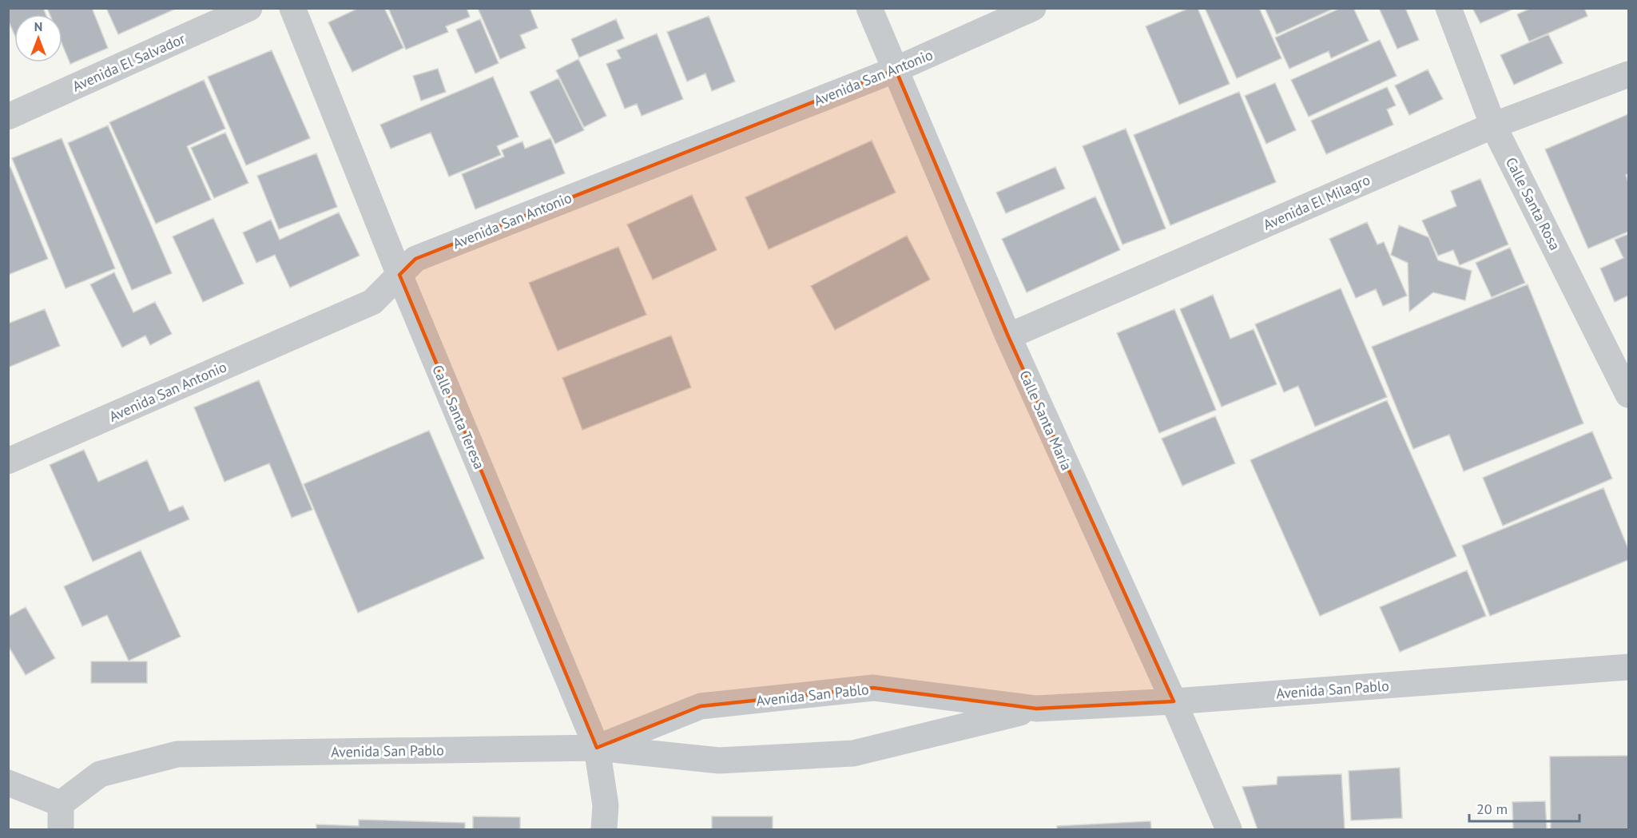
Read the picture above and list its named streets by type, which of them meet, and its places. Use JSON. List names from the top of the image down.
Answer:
{
  "streets": {
    "street": [
      "Avenida El Salvador",
      "Avenida San Antonio",
      "Avenida El Milagro",
      "Calle Santa Rosa",
      "Calle Santa Teresa",
      "Calle Santa María",
      "Avenida San Pablo"
    ]
  },
  "crossings": [
    ["Avenida San Antonio", "Calle Santa Teresa"],
    ["Avenida San Antonio", "Calle Santa María"],
    ["Avenida El Milagro", "Calle Santa Rosa"],
    ["Avenida El Milagro", "Calle Santa María"],
    ["Calle Santa Teresa", "Avenida San Pablo"],
    ["Calle Santa María", "Avenida San Pablo"]
  ],
  "scale_bar": "20 m",
  "north": "top"
}
